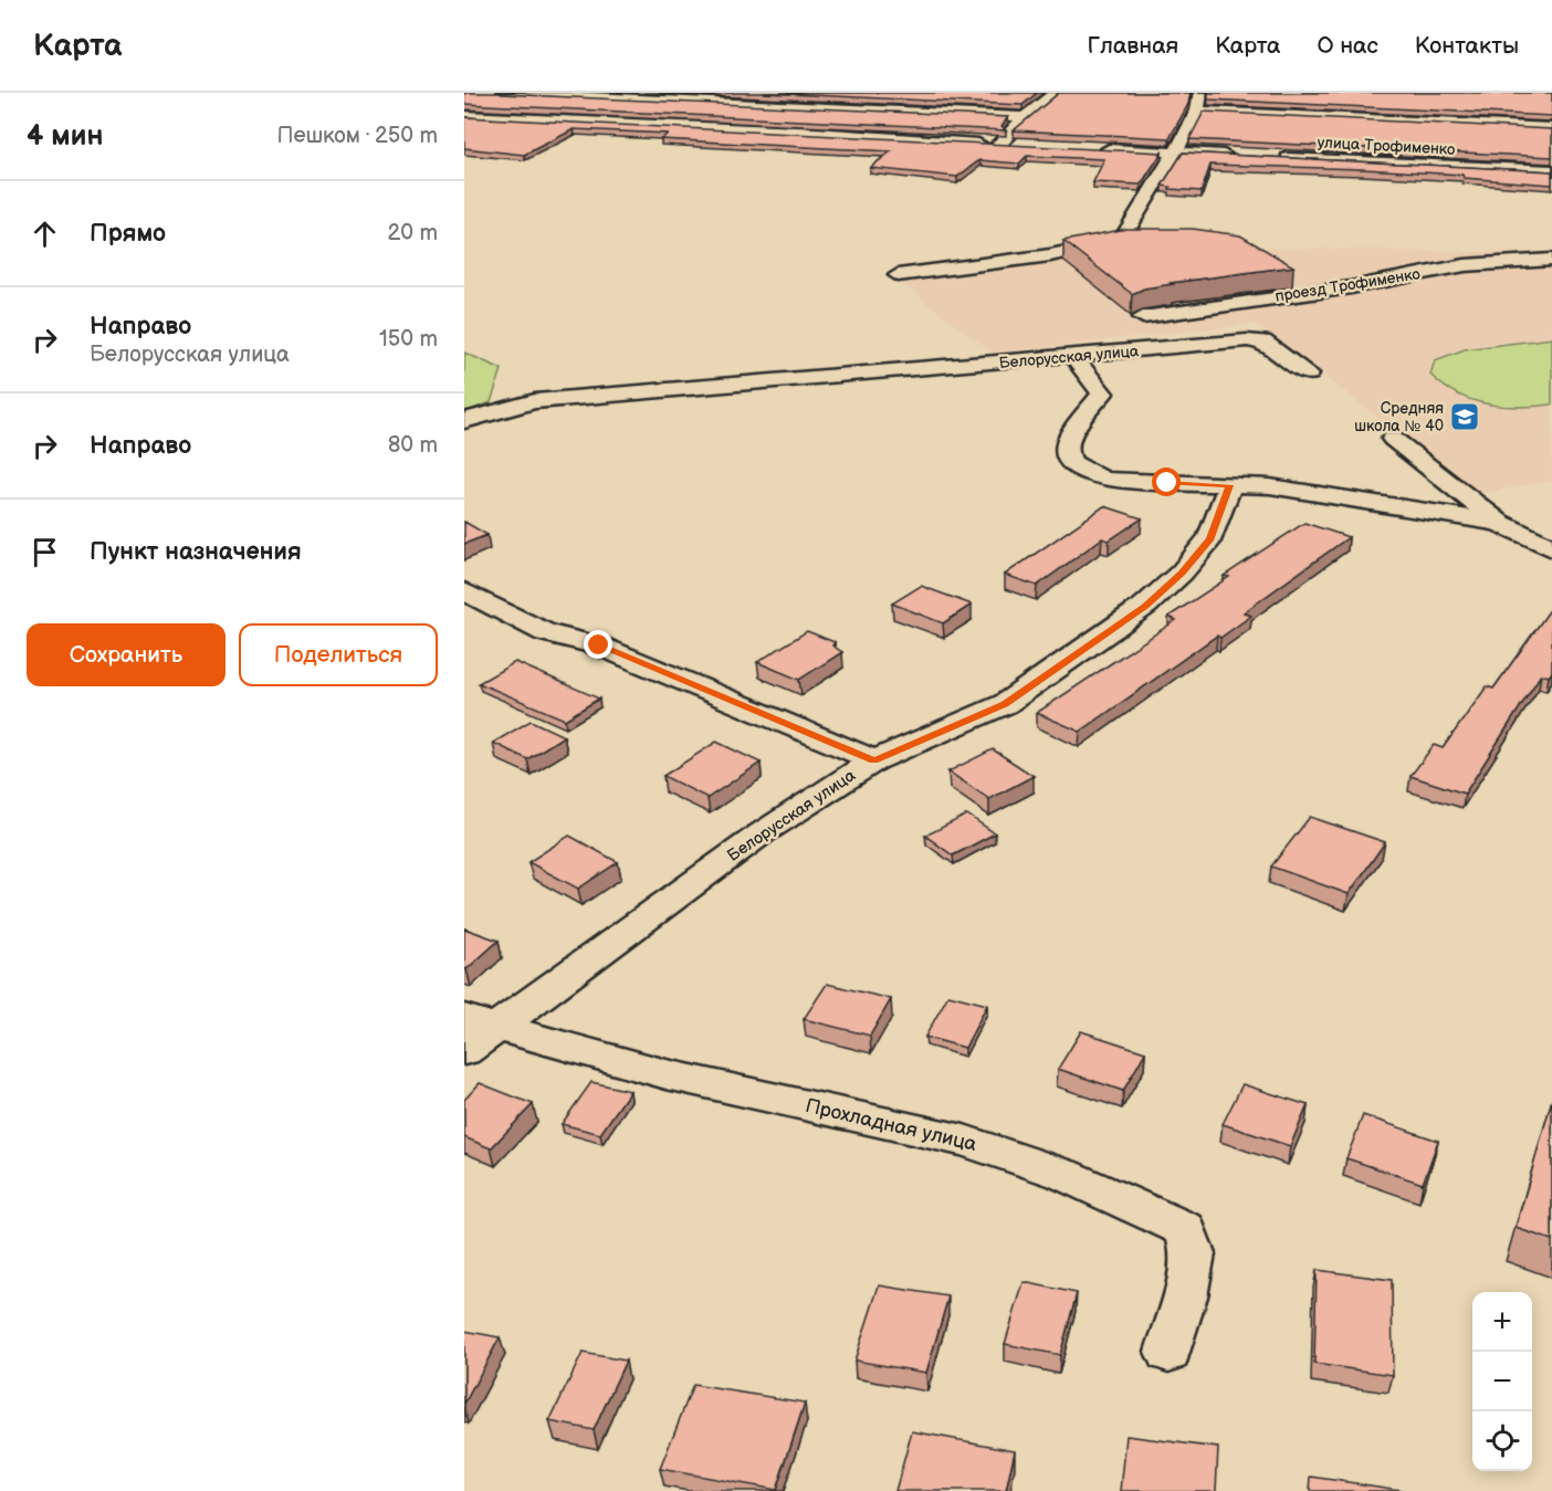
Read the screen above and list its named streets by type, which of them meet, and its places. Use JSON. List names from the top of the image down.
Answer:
{
  "streets": {
    "street": [
      "улица Трофименко",
      "проезд Трофименко",
      "Белорусская улица",
      "Прохладная улица"
    ]
  },
  "crossings": [
    ["Белорусская улица", "Прохладная улица"]
  ],
  "places": {
    "school or university": ["Средняя школа № 40"]
  },
  "page": {
    "header": "Карта",
    "nav": [
      "Главная",
      "Карта",
      "О нас",
      "Контакты"
    ],
    "heading": ["4 мин", "Пешком · 250 m"],
    "list": [
      ["Прямо", "20 m"],
      ["Направо", "Белорусская улица", "150 m"],
      ["Направо", "80 m"],
      "Пункт назначения"
    ],
    "buttons": ["Сохранить", "Поделиться"],
    "map_buttons": ["+", "−"]
  }
}
